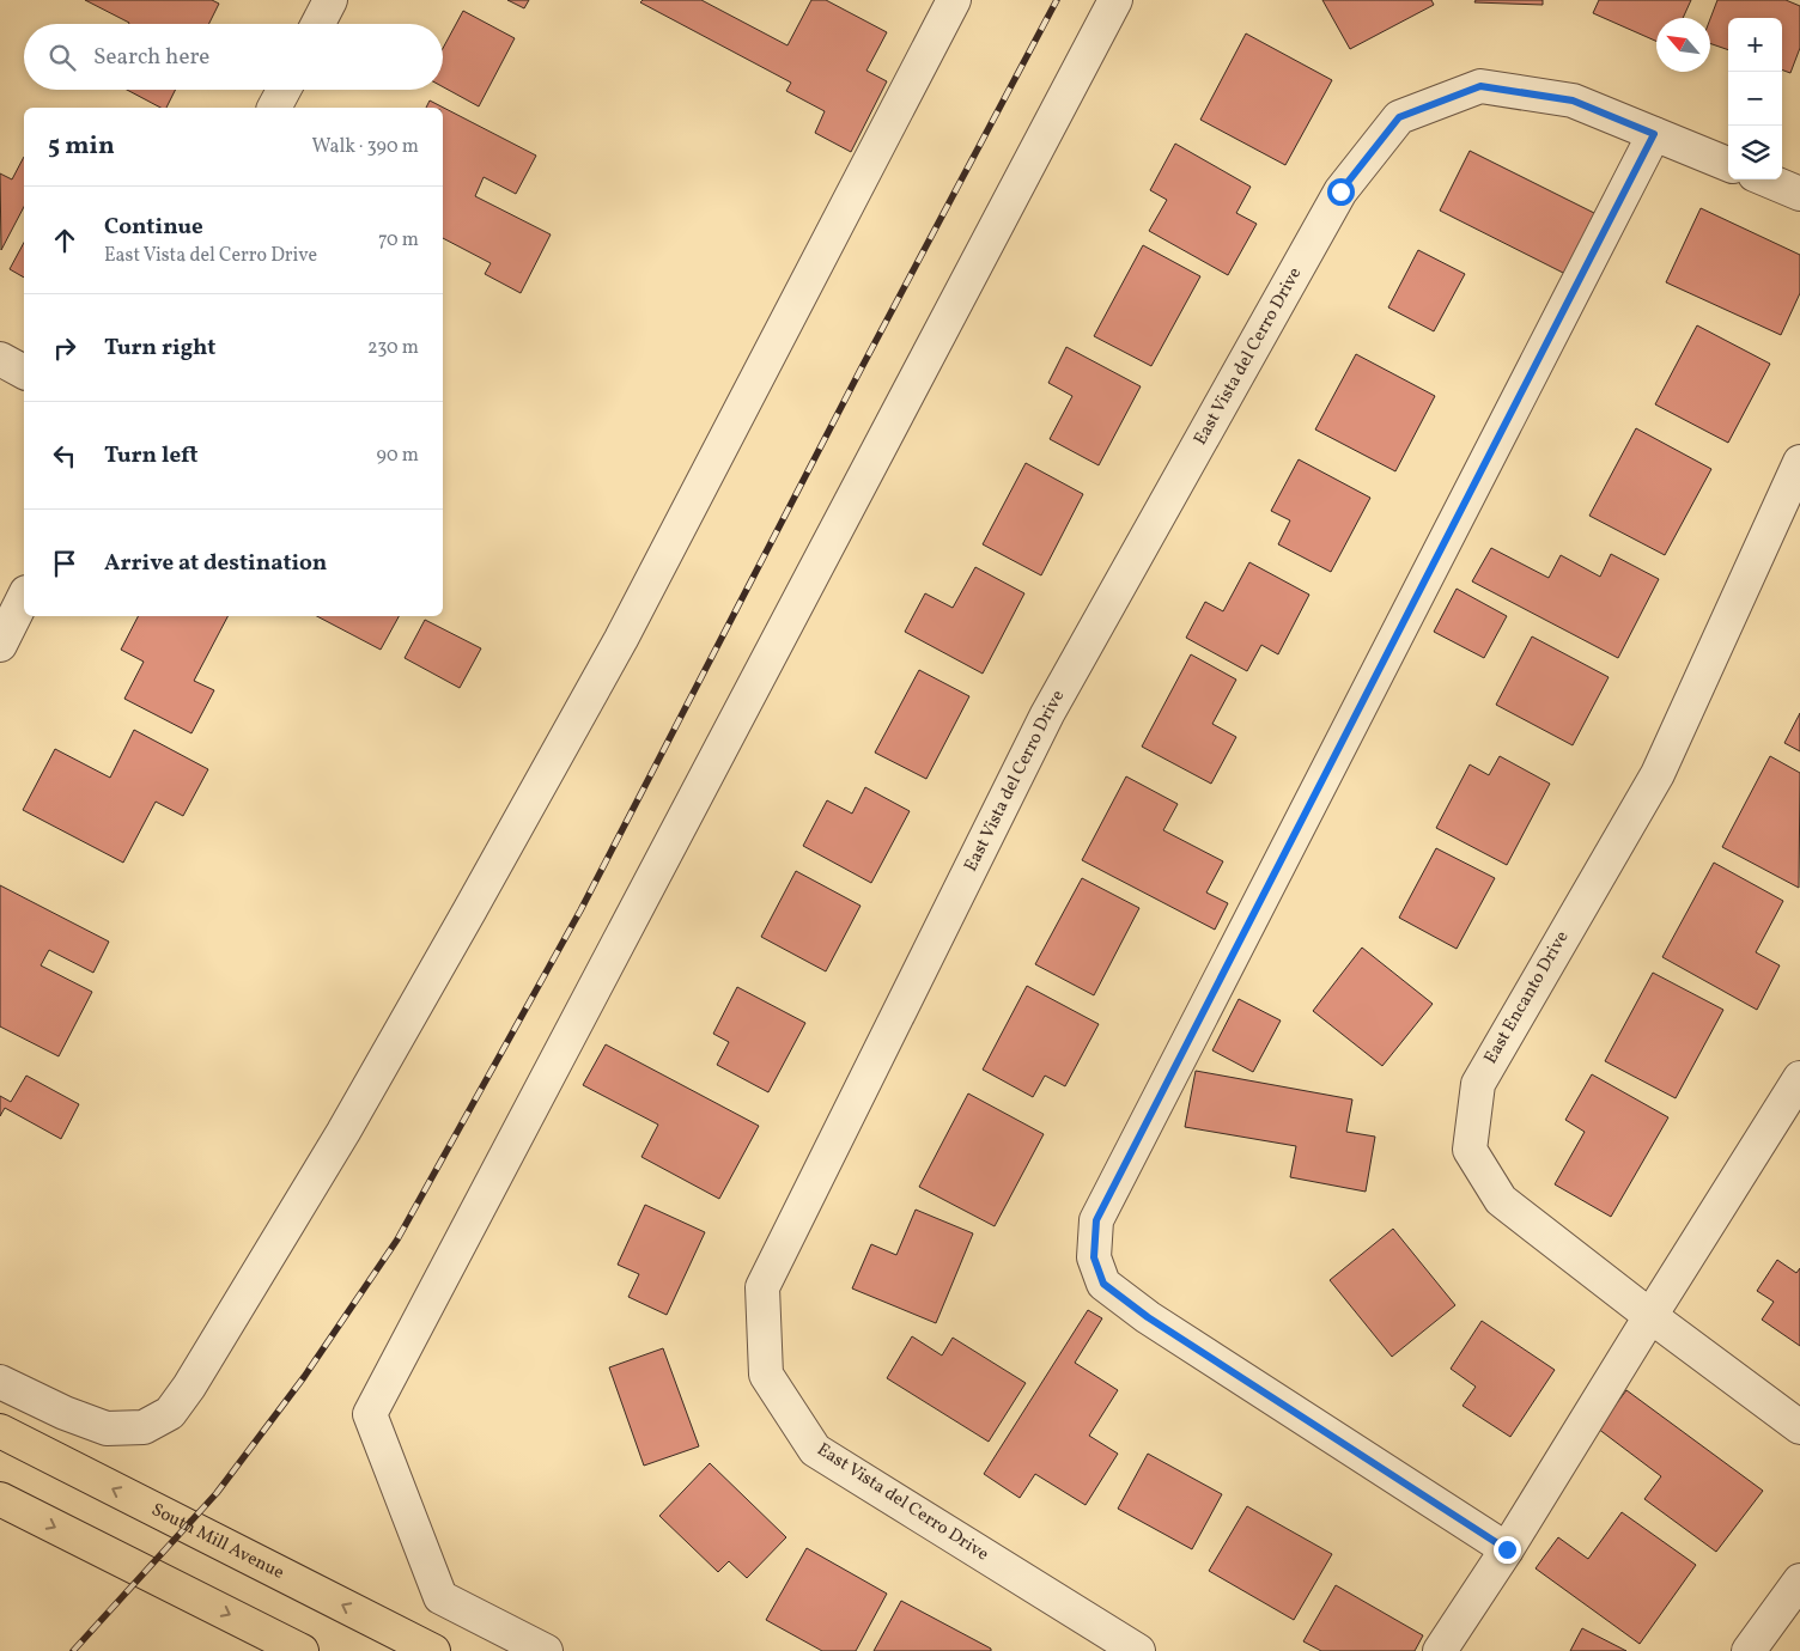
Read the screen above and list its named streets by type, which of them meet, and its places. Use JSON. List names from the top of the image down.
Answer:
{
  "streets": {
    "main road": ["South Mill Avenue"],
    "street": ["East Vista del Cerro Drive", "East Encanto Drive"]
  },
  "north": "top left",
  "page": {
    "map_buttons": ["+", "−"],
    "search": "Search here",
    "heading": ["5 min", "Walk · 390 m"],
    "list": [
      ["Continue", "East Vista del Cerro Drive", "70 m"],
      ["Turn right", "230 m"],
      ["Turn left", "90 m"],
      "Arrive at destination"
    ]
  }
}
